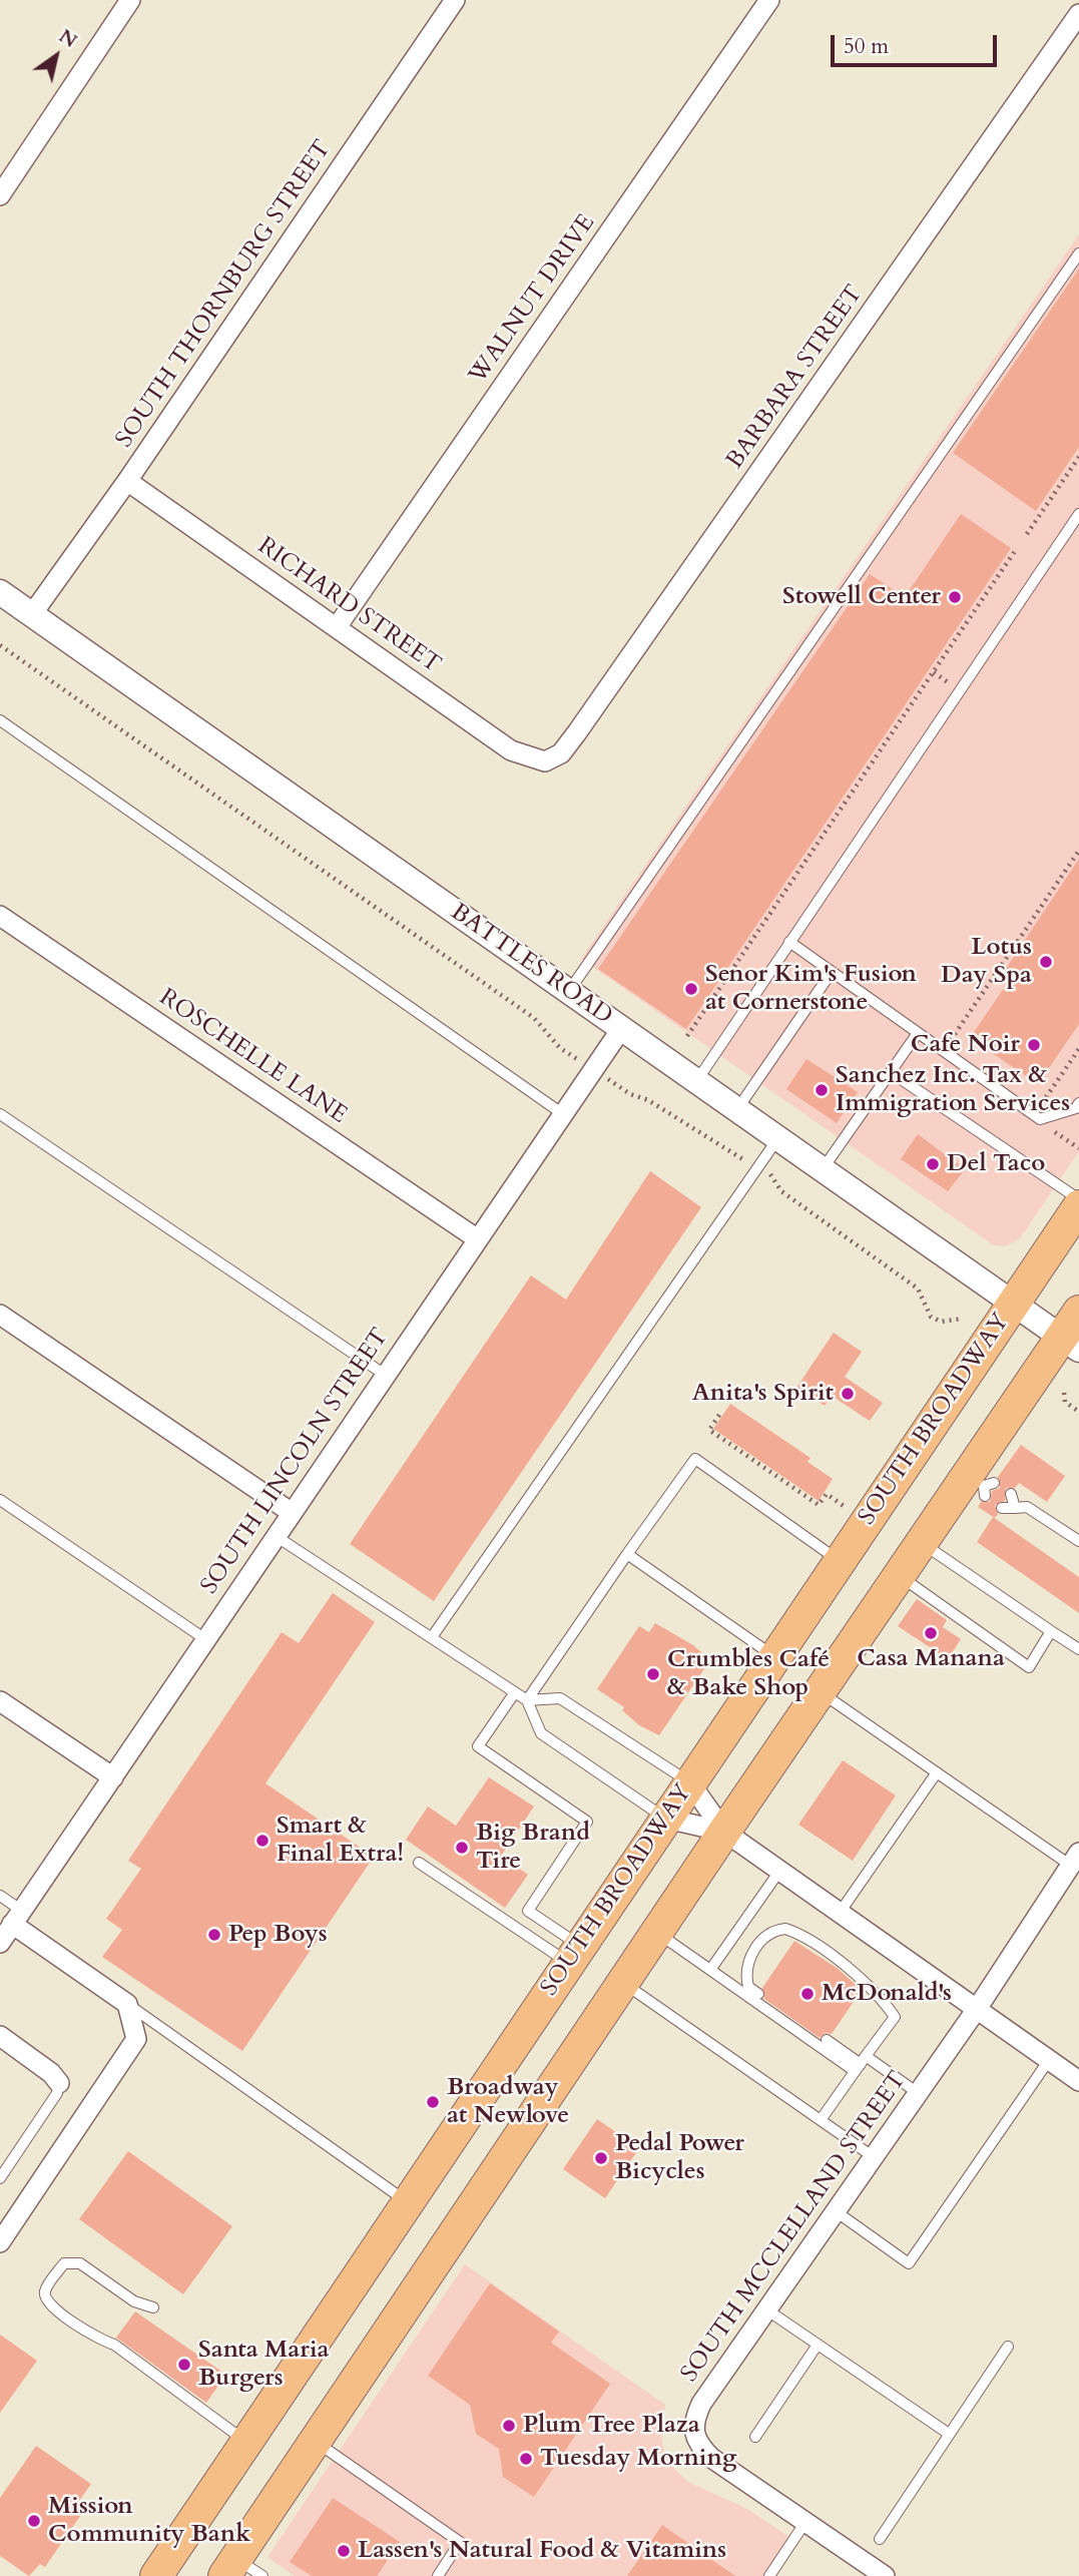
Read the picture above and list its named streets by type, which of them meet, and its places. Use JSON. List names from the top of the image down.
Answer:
{
  "streets": {
    "main road": ["SOUTH BROADWAY"],
    "street": [
      "SOUTH THORNBURG STREET",
      "WALNUT DRIVE",
      "BARBARA STREET",
      "RICHARD STREET",
      "BATTLES ROAD",
      "ROSCHELLE LANE",
      "SOUTH LINCOLN STREET",
      "SOUTH MCCLELLAND STREET"
    ]
  },
  "crossings": [
    ["SOUTH THORNBURG STREET", "RICHARD STREET"],
    ["SOUTH THORNBURG STREET", "BATTLES ROAD"],
    ["WALNUT DRIVE", "RICHARD STREET"],
    ["BARBARA STREET", "RICHARD STREET"],
    ["BATTLES ROAD", "SOUTH BROADWAY"],
    ["BATTLES ROAD", "SOUTH LINCOLN STREET"],
    ["ROSCHELLE LANE", "SOUTH LINCOLN STREET"]
  ],
  "places": [
    "Stowell Center",
    "Lotus Day Spa",
    "Senor Kim's Fusion at Cornerstone",
    "Cafe Noir",
    "Sanchez Inc. Tax & Immigration Services",
    "Del Taco",
    "Anita's Spirit",
    "Casa Manana",
    "Crumbles Café & Bake Shop",
    "Smart & Final Extra!",
    "Big Brand Tire",
    "Pep Boys",
    "McDonald's",
    "Broadway at Newlove",
    "Pedal Power Bicycles",
    "Santa Maria Burgers",
    "Plum Tree Plaza",
    "Tuesday Morning",
    "Mission Community Bank",
    "Lassen's Natural Food & Vitamins"
  ],
  "scale_bar": "50 m",
  "north": "top right"
}
